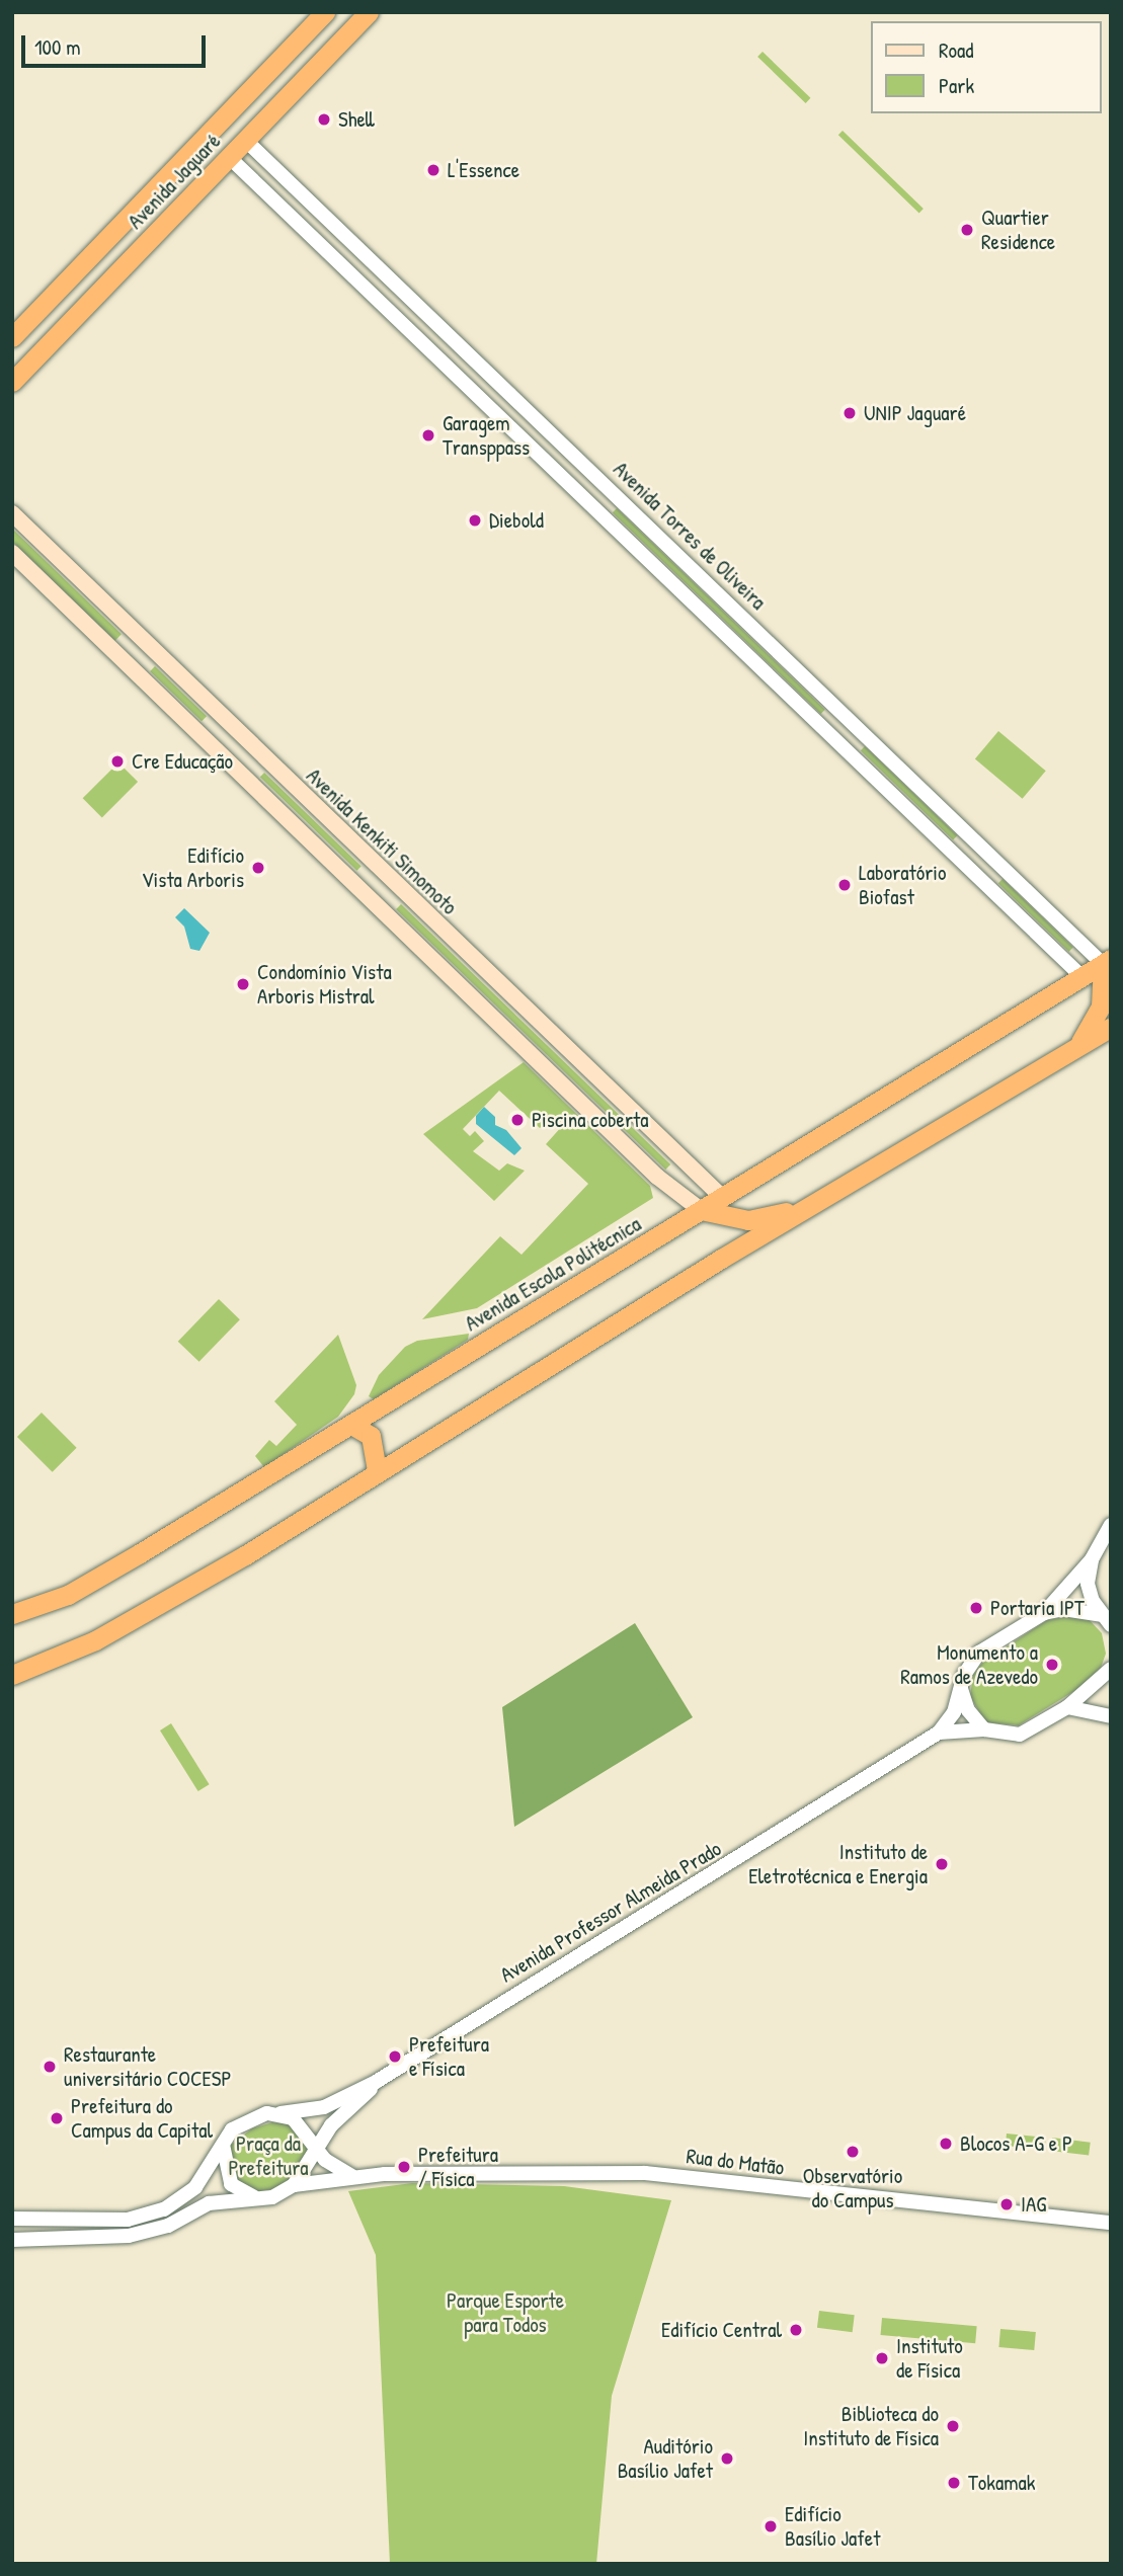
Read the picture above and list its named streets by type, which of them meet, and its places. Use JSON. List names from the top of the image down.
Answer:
{
  "streets": {
    "highway": ["Avenida Jaguaré", "Avenida Escola Politécnica"],
    "main road": ["Avenida Kenkiti Simomoto"],
    "street": ["Avenida Torres de Oliveira", "Avenida Professor Almeida Prado", "Rua do Matão"]
  },
  "crossings": [
    ["Avenida Jaguaré", "Avenida Torres de Oliveira"],
    ["Avenida Torres de Oliveira", "Avenida Escola Politécnica"],
    ["Avenida Kenkiti Simomoto", "Avenida Escola Politécnica"],
    ["Avenida Professor Almeida Prado", "Rua do Matão"]
  ],
  "parks": ["Praça da Prefeitura", "Parque Esporte para Todos"],
  "places": [
    "Shell",
    "L'Essence",
    "Quartier Residence",
    "UNIP Jaguaré",
    "Garagem Transppass",
    "Diebold",
    "Cre Educação",
    "Edifício Vista Arboris",
    "Laboratório Biofast",
    "Condomínio Vista Arboris Mistral",
    "Piscina coberta",
    "Portaria IPT",
    "Monumento a Ramos de Azevedo",
    "Instituto de Eletrotécnica e Energia",
    "Prefeitura e Física",
    "Restaurante universitário COCESP",
    "Prefeitura do Campus da Capital",
    "Blocos A-G e P",
    "Observatório do Campus",
    "Prefeitura / Física",
    "IAG",
    "Edifício Central",
    "Instituto de Física",
    "Biblioteca do Instituto de Física",
    "Auditório Basílio Jafet",
    "Tokamak",
    "Edifício Basílio Jafet"
  ],
  "legend": ["Road", "Park"],
  "scale_bar": "100 m"
}
